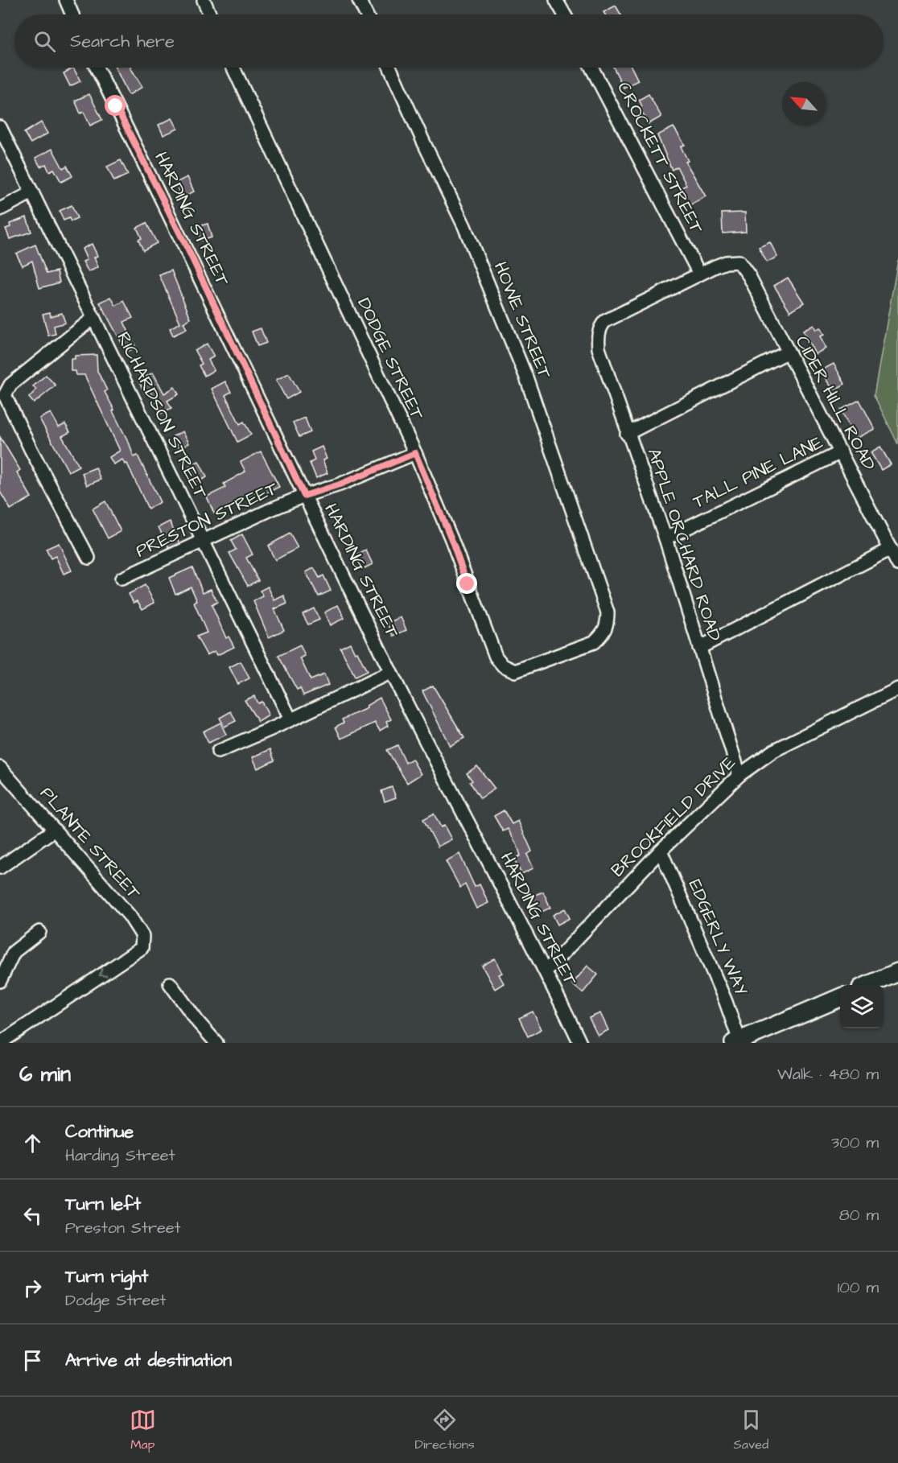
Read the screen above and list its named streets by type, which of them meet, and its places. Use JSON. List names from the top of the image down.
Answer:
{
  "streets": {
    "street": [
      "CROCKETT STREET",
      "HARDING STREET",
      "HOWE STREET",
      "DODGE STREET",
      "CIDER HILL ROAD",
      "RICHARDSON STREET",
      "TALL PINE LANE",
      "PRESTON STREET",
      "APPLE ORCHARD ROAD",
      "BROOKFIELD DRIVE",
      "PLANTE STREET",
      "EDGERLY WAY"
    ]
  },
  "crossings": [
    ["CROCKETT STREET", "CIDER HILL ROAD"],
    ["CROCKETT STREET", "APPLE ORCHARD ROAD"],
    ["HARDING STREET", "PRESTON STREET"],
    ["HARDING STREET", "BROOKFIELD DRIVE"],
    ["HOWE STREET", "DODGE STREET"],
    ["DODGE STREET", "PRESTON STREET"],
    ["CIDER HILL ROAD", "TALL PINE LANE"],
    ["CIDER HILL ROAD", "APPLE ORCHARD ROAD"],
    ["RICHARDSON STREET", "PRESTON STREET"],
    ["TALL PINE LANE", "APPLE ORCHARD ROAD"],
    ["APPLE ORCHARD ROAD", "BROOKFIELD DRIVE"],
    ["BROOKFIELD DRIVE", "EDGERLY WAY"]
  ],
  "north": "top left",
  "page": {
    "search": "Search here",
    "heading": ["6 min", "Walk · 480 m"],
    "list": [
      ["Continue", "Harding Street", "300 m"],
      ["Turn left", "Preston Street", "80 m"],
      ["Turn right", "Dodge Street", "100 m"],
      "Arrive at destination"
    ],
    "nav": ["Map", "Directions", "Saved"]
  }
}
